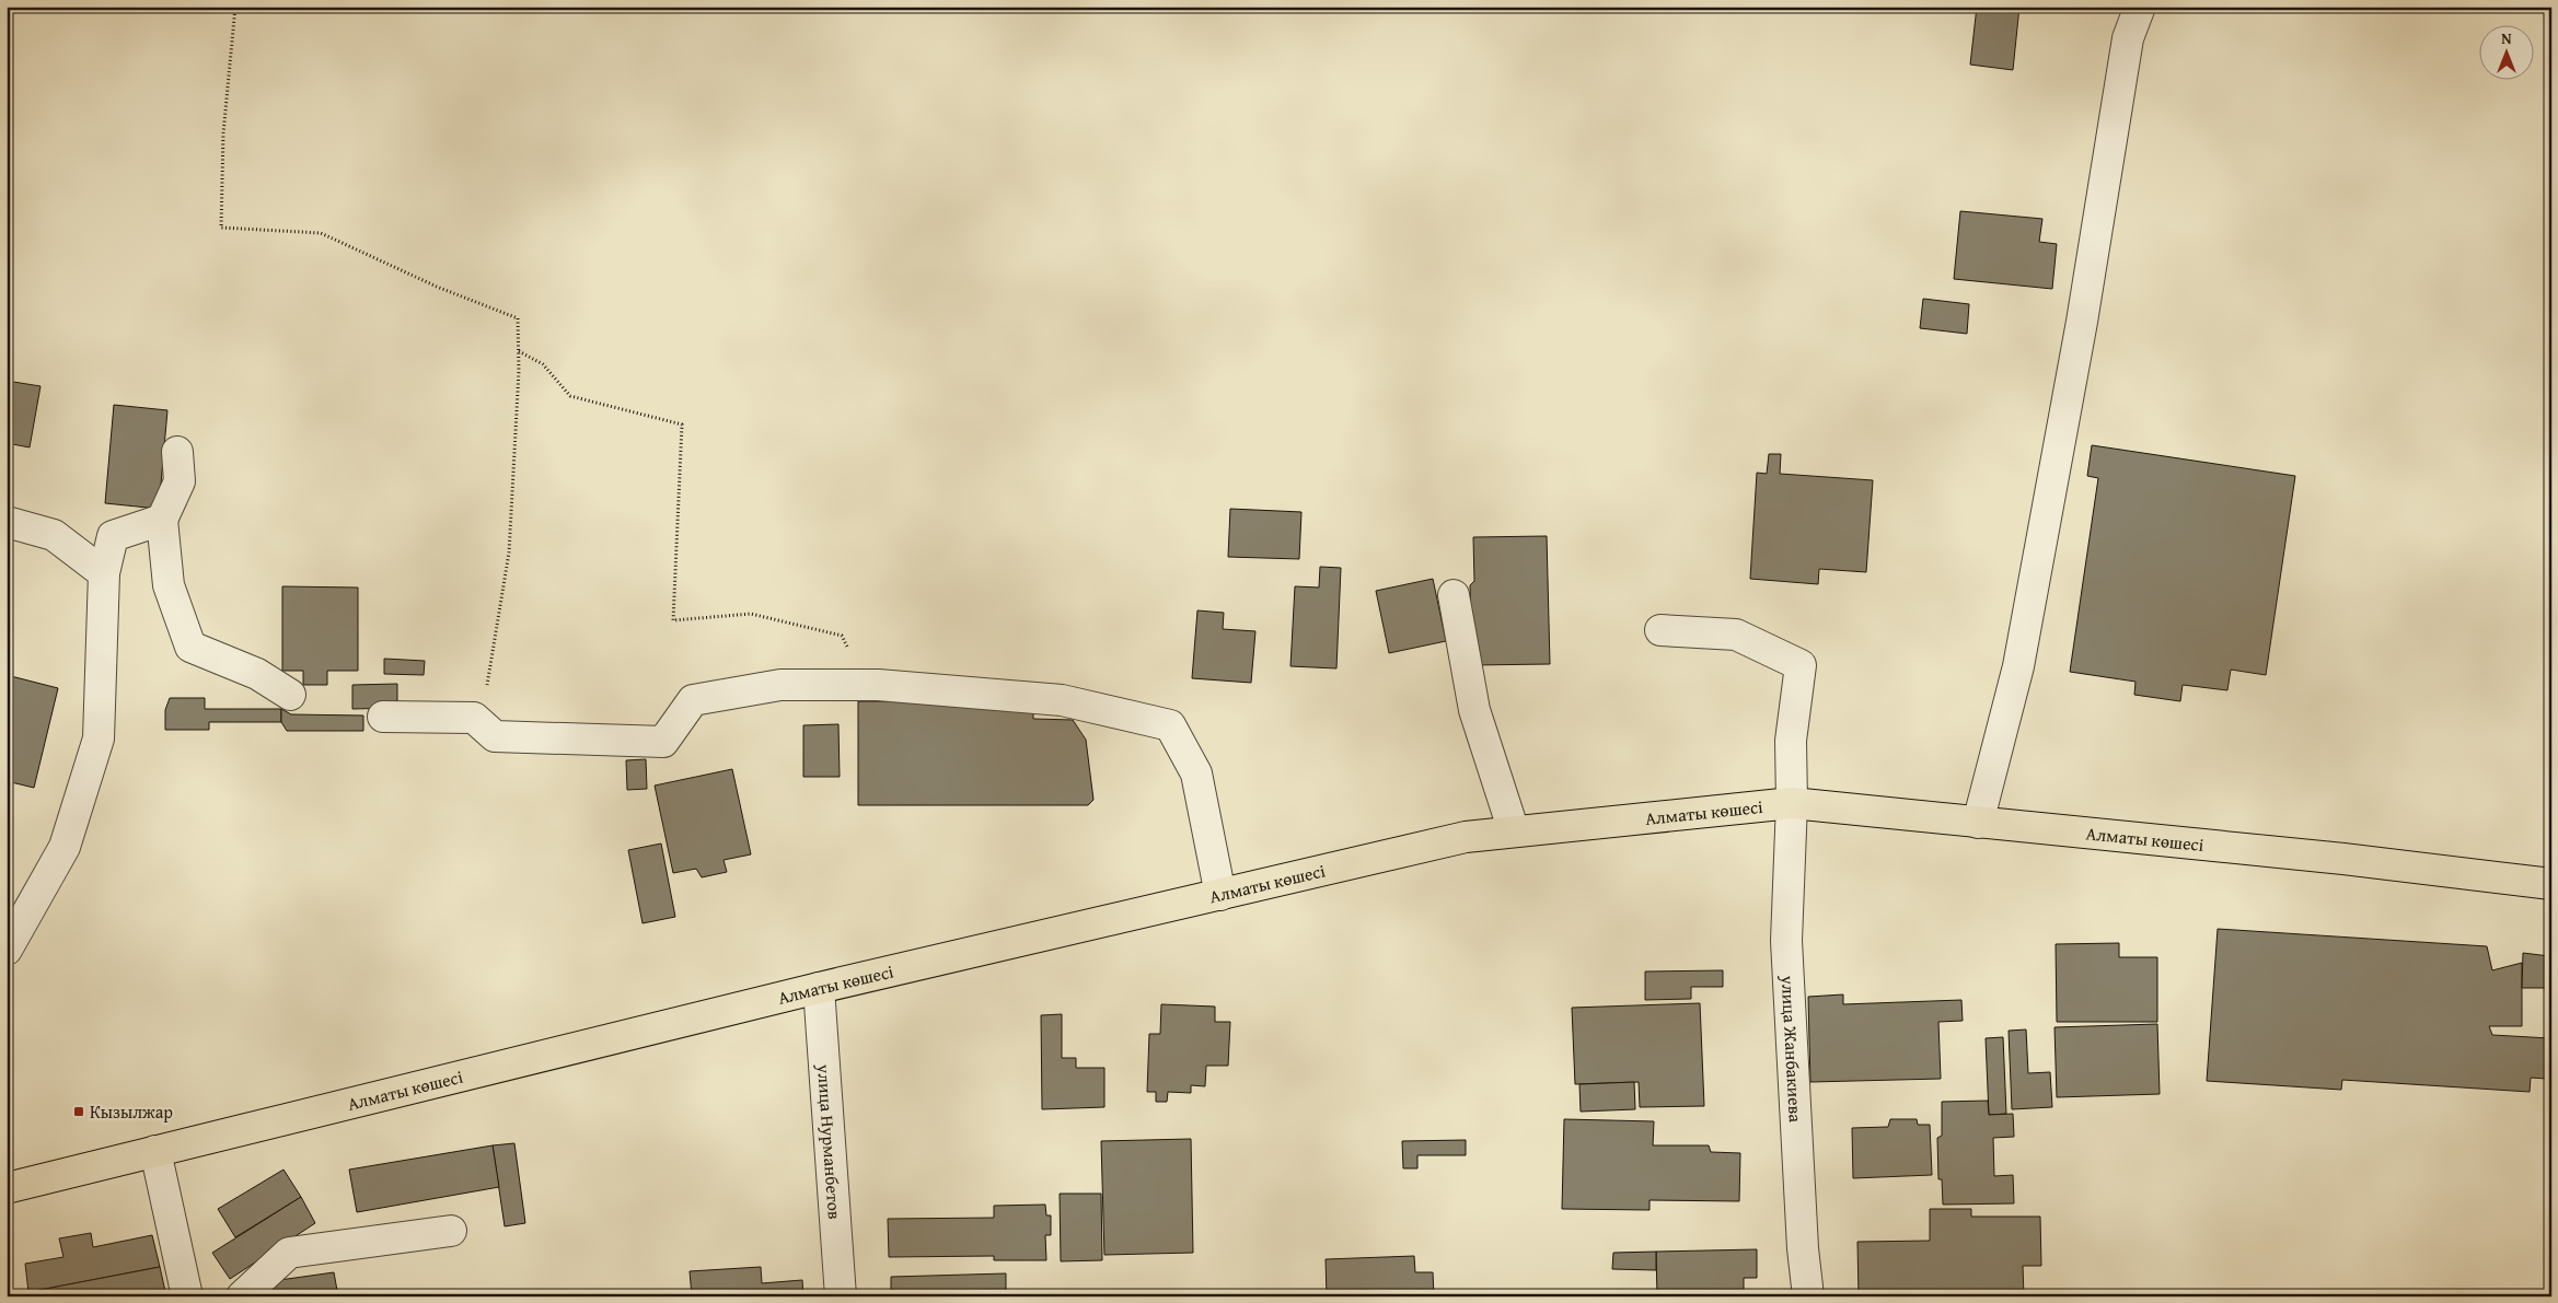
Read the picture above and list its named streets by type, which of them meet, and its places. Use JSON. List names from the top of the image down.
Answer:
{
  "streets": {
    "main road": ["Алматы көшесі"],
    "street": ["улица Жанбакиева", "улица Нурманбетов"]
  },
  "crossings": [
    ["Алматы көшесі", "улица Жанбакиева"],
    ["Алматы көшесі", "улица Нурманбетов"]
  ],
  "places": {
    "transit": ["Кызылжар"]
  },
  "north": "top"
}
